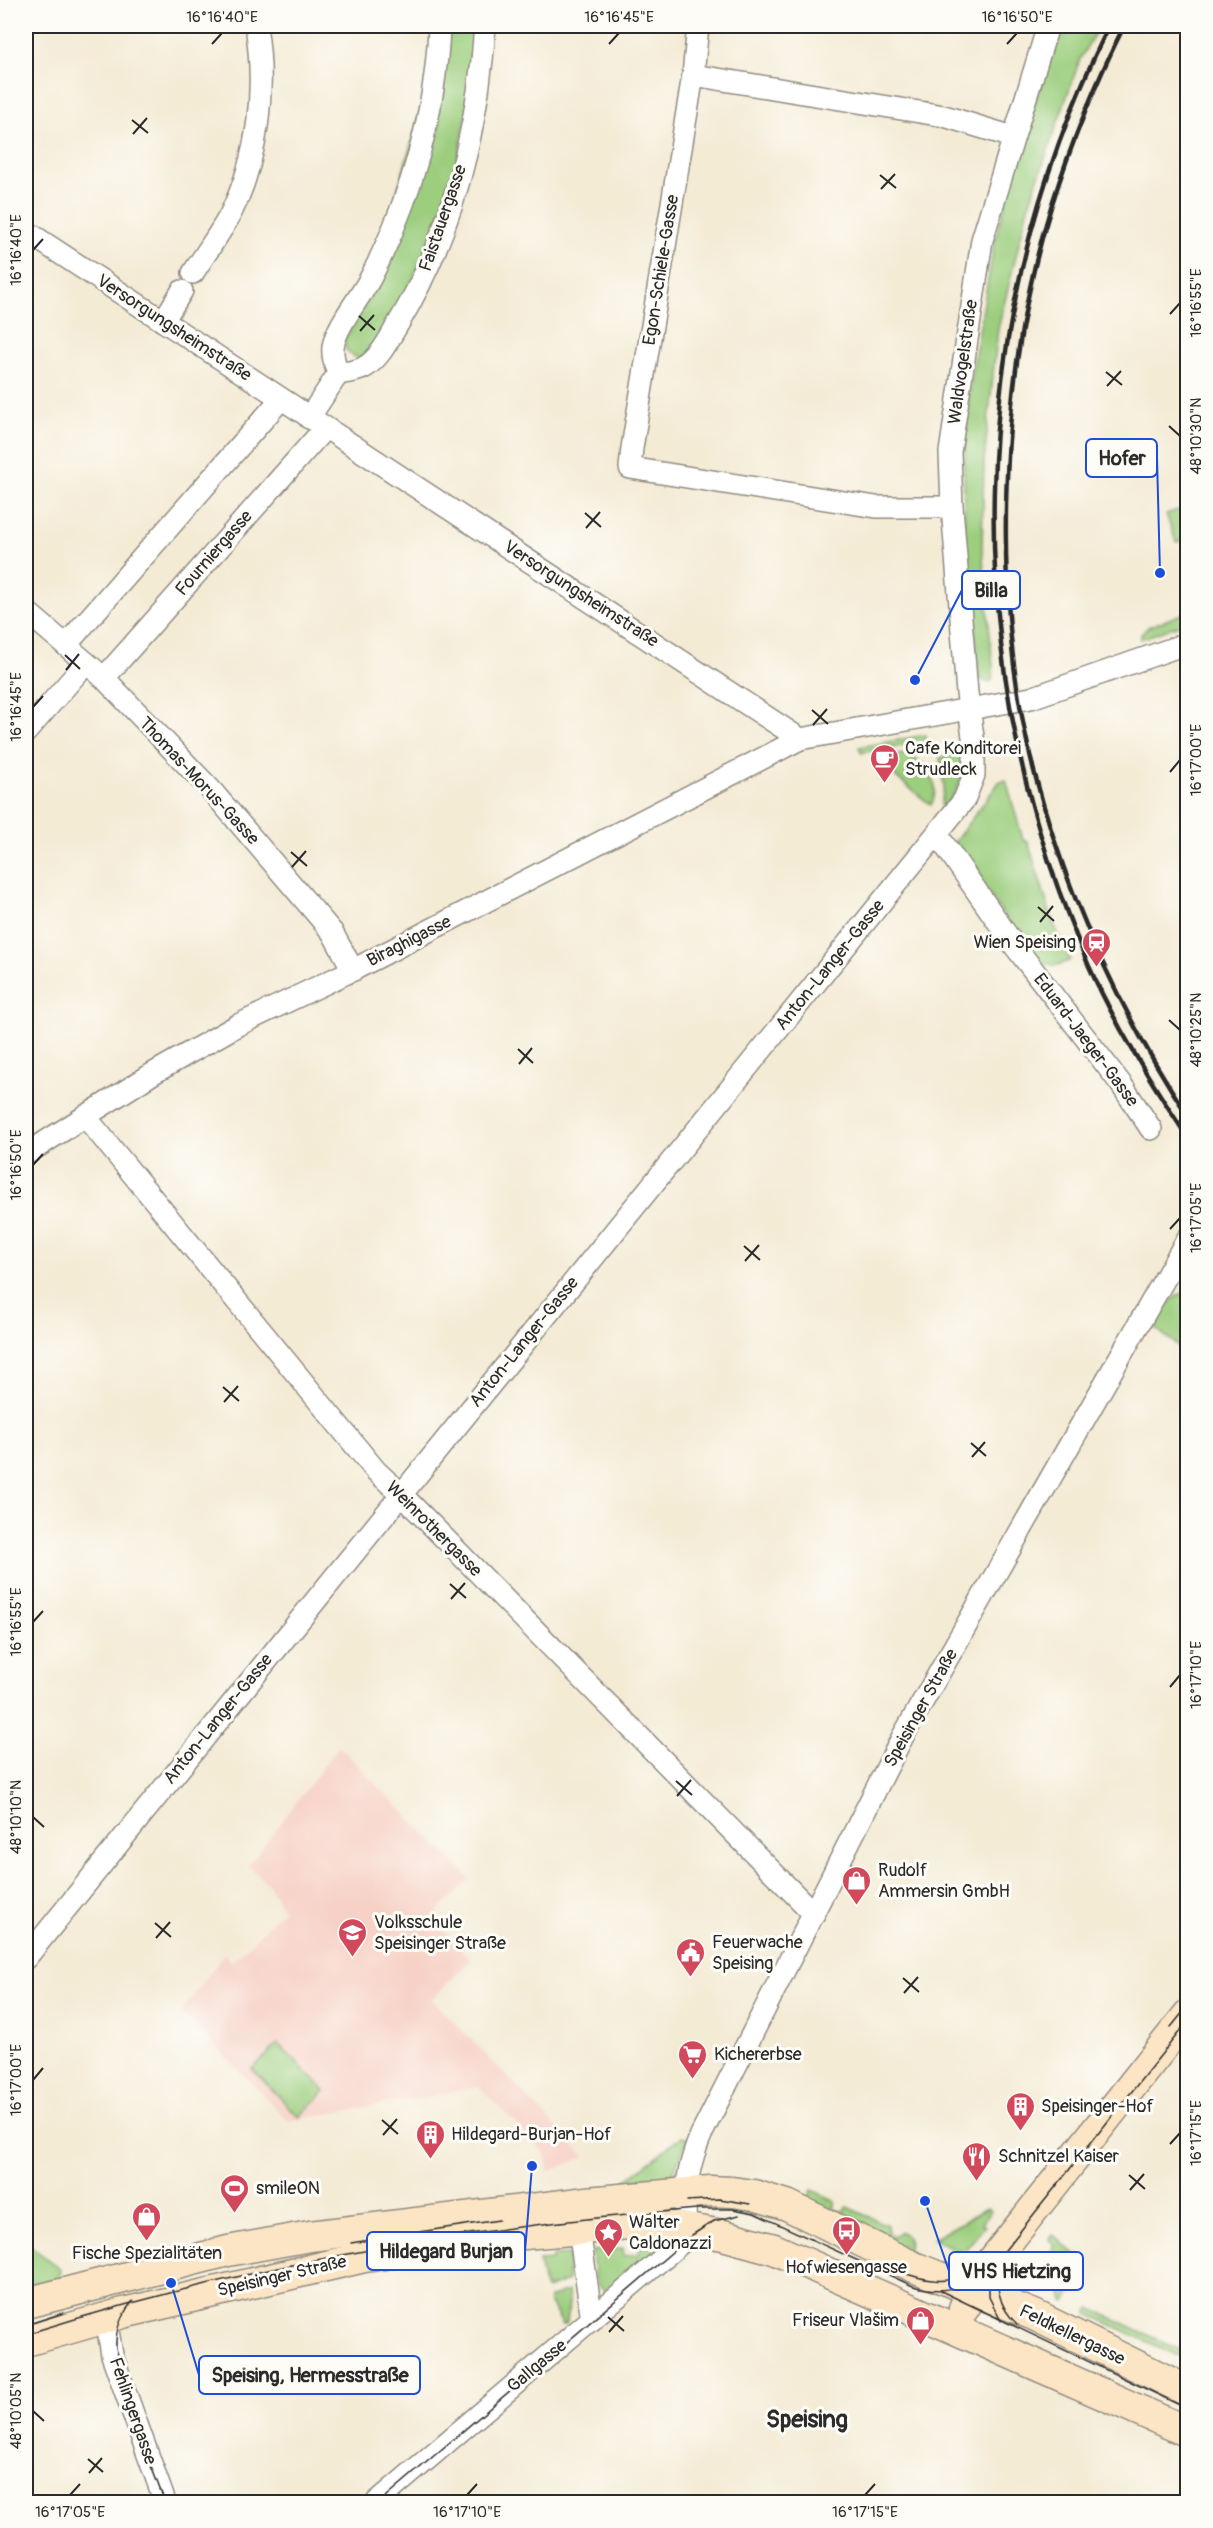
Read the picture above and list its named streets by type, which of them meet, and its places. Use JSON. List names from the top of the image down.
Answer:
{
  "streets": {
    "main road": ["Speisinger Straße", "Feldkellergasse"],
    "street": [
      "Faistauergasse",
      "Egon-Schiele-Gasse",
      "Versorgungsheimstraße",
      "Waldvogelstraße",
      "Fourniergasse",
      "Thomas-Morus-Gasse",
      "Biraghigasse",
      "Anton-Langer-Gasse",
      "Eduard-Jaeger-Gasse",
      "Weinrothergasse",
      "Gallgasse",
      "Fehlingergasse"
    ]
  },
  "crossings": [
    ["Egon-Schiele-Gasse", "Waldvogelstraße"],
    ["Versorgungsheimstraße", "Fourniergasse"],
    ["Versorgungsheimstraße", "Biraghigasse"],
    ["Waldvogelstraße", "Anton-Langer-Gasse"],
    ["Fourniergasse", "Thomas-Morus-Gasse"],
    ["Thomas-Morus-Gasse", "Biraghigasse"],
    ["Biraghigasse", "Weinrothergasse"],
    ["Anton-Langer-Gasse", "Eduard-Jaeger-Gasse"],
    ["Anton-Langer-Gasse", "Weinrothergasse"],
    ["Weinrothergasse", "Speisinger Straße"],
    ["Speisinger Straße", "Feldkellergasse"],
    ["Speisinger Straße", "Gallgasse"],
    ["Speisinger Straße", "Fehlingergasse"]
  ],
  "districts": ["Speising"],
  "places": {
    "other": [
      "Hofer",
      "Billa",
      "Hildegard Burjan",
      "VHS Hietzing",
      "Speising, Hermesstraße"
    ],
    "cafe": ["Cafe Konditorei Strudleck"],
    "station": ["Wien Speising"],
    "shop": ["Rudolf Ammersin GmbH", "Fische Spezialitäten", "Friseur Vlašim"],
    "school or university": ["Volksschule Speisinger Straße"],
    "public building": ["Feuerwache Speising"],
    "supermarket": ["Kichererbse"],
    "building": ["Speisinger-Hof", "Hildegard-Burjan-Hof"],
    "restaurant": ["Schnitzel Kaiser"],
    "sports": ["smileON"],
    "bus stop": ["Hofwiesengasse"],
    "place": ["Walter Caldonazzi"]
  },
  "coordinates": [
    "16°16'40\"E",
    "16°16'45\"E",
    "16°16'50\"E",
    "16°16'55\"E",
    "48°10'30\"N",
    "16°17'00\"E",
    "48°10'25\"N",
    "16°17'05\"E",
    "16°17'10\"E",
    "48°10'10\"N",
    "16°17'15\"E",
    "48°10'05\"N"
  ]
}
